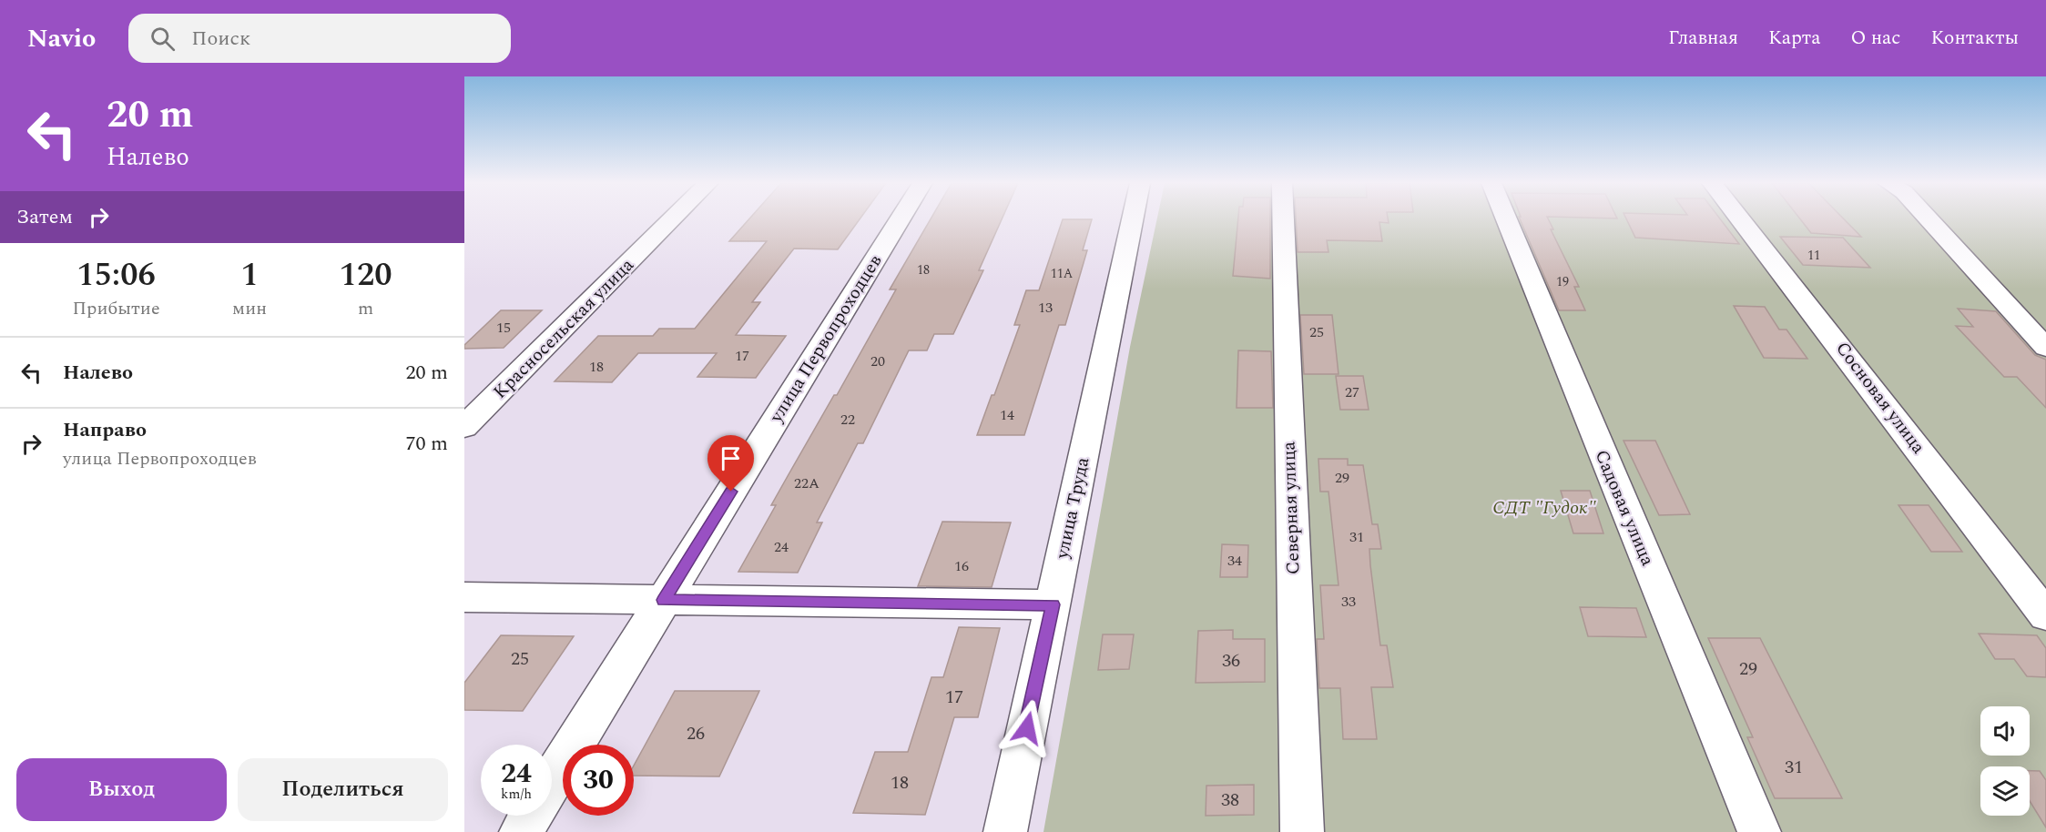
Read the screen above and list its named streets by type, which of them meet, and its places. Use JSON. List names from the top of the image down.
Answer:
{
  "streets": {
    "street": [
      "Красносельская улица",
      "улица Первопроходцев",
      "Сосновая улица",
      "улица Труда",
      "Северная улица",
      "Садовая улица"
    ]
  },
  "parks": ["СДТ \"Гудок\""],
  "house_numbers": [
    "11",
    "18",
    "11А",
    "19",
    "13",
    "15",
    "25",
    "17",
    "20",
    "18",
    "27",
    "14",
    "22",
    "29",
    "22А",
    "31",
    "24",
    "34",
    "16",
    "33",
    "25",
    "36",
    "29",
    "17",
    "26",
    "31",
    "18",
    "38"
  ],
  "page": {
    "header": "Navio",
    "search": "Поиск",
    "nav": [
      "Главная",
      "Карта",
      "О нас",
      "Контакты"
    ],
    "turn": ["20 m", "Налево"],
    "then": "Затем",
    "eta": [
      "15:06",
      "Прибытие",
      "1",
      "мин",
      "120",
      "m"
    ],
    "list": [
      {
        "name": "Налево",
        "value": "20 m"
      },
      {
        "name": "Направо",
        "note": "улица Первопроходцев",
        "value": "70 m"
      }
    ],
    "speed": "24 km/h",
    "limit": "30",
    "buttons": ["Выход", "Поделиться"]
  }
}
